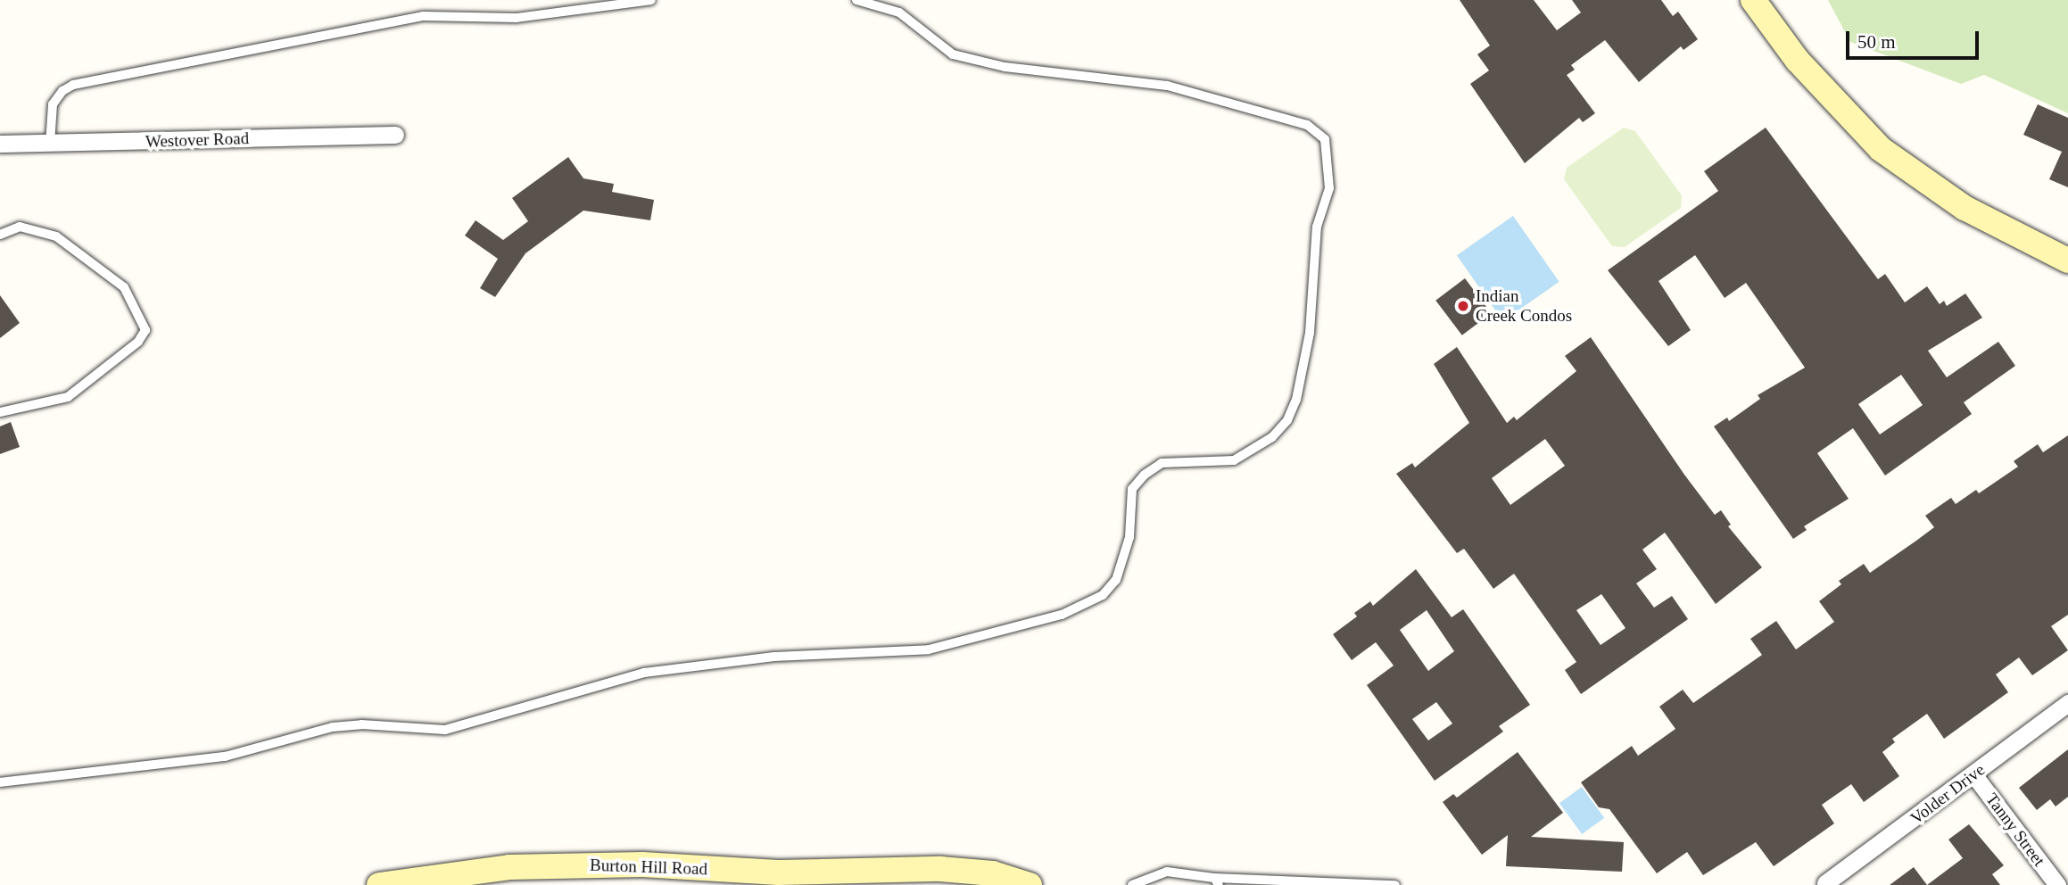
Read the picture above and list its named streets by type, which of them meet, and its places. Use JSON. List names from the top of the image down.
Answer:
{
  "streets": {
    "street": [
      "Westover Road",
      "Volder Drive",
      "Tanny Street",
      "Burton Hill Road"
    ]
  },
  "crossings": [
    ["Volder Drive", "Tanny Street"]
  ],
  "places": ["Indian Creek Condos"],
  "scale_bar": "50 m"
}
